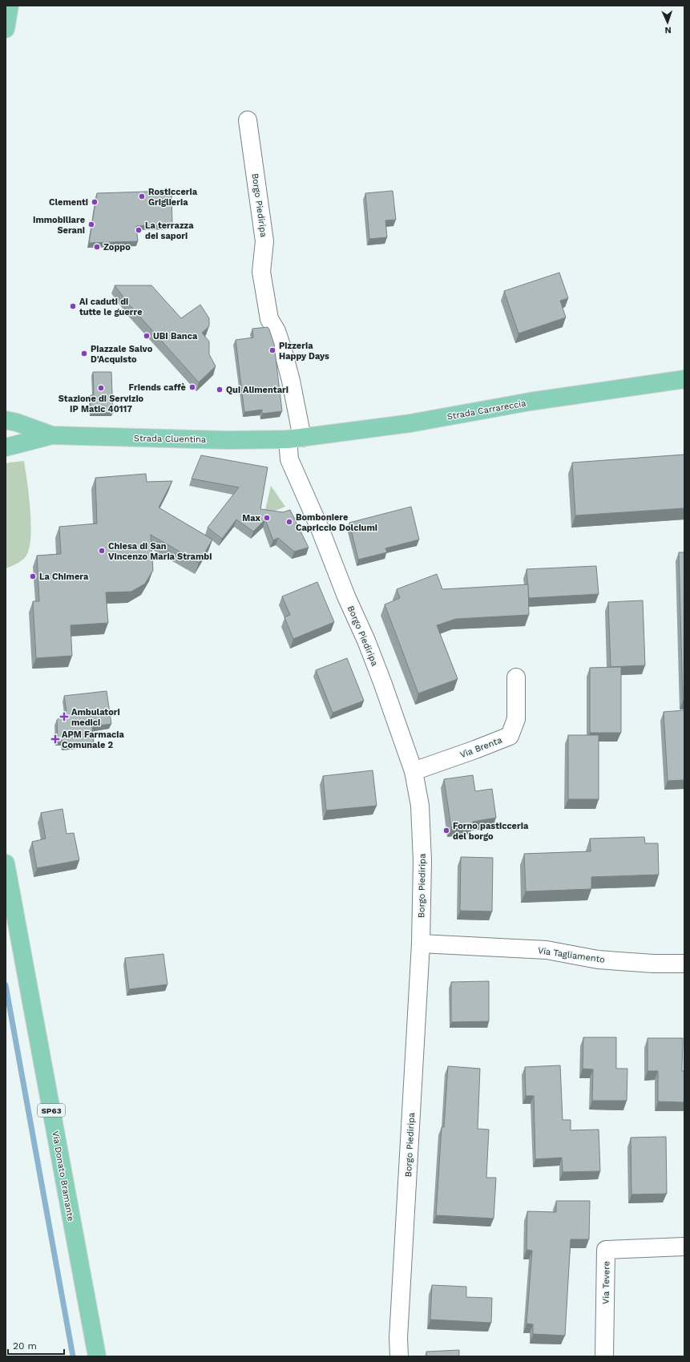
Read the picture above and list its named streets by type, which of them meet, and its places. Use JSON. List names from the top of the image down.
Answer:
{
  "streets": {
    "main road": [
      "Strada Carrareccia",
      "Strada Cluentina",
      "SP63",
      "Via Donato Bramante"
    ],
    "street": [
      "Borgo Piediripa",
      "Via Brenta",
      "Via Tagliamento",
      "Via Tevere"
    ]
  },
  "crossings": [
    ["Borgo Piediripa", "Strada Carrareccia"],
    ["Borgo Piediripa", "Strada Cluentina"],
    ["Borgo Piediripa", "Via Brenta"],
    ["Borgo Piediripa", "Via Tagliamento"],
    ["Strada Carrareccia", "Strada Cluentina"]
  ],
  "places": {
    "other": [
      "Rosticceria Griglieria",
      "Clementi",
      "Immobiliare Serani",
      "La terrazza dei sapori",
      "Zoppo",
      "Ai caduti di tutte le guerre",
      "UBI Banca",
      "Pizzeria Happy Days",
      "Piazzale Salvo D'Acquisto",
      "Friends caffè",
      "Stazione di Servizio IP Matic 40117",
      "Qui Alimentari",
      "Max",
      "Bomboniere Capriccio Dolciumi",
      "Chiesa di San Vincenzo Maria Strambi",
      "La Chimera",
      "Forno pasticceria del borgo"
    ],
    "health": ["Ambulatori medici", "APM Farmacia Comunale 2"]
  },
  "scale_bar": "20 m",
  "north": "bottom"
}
